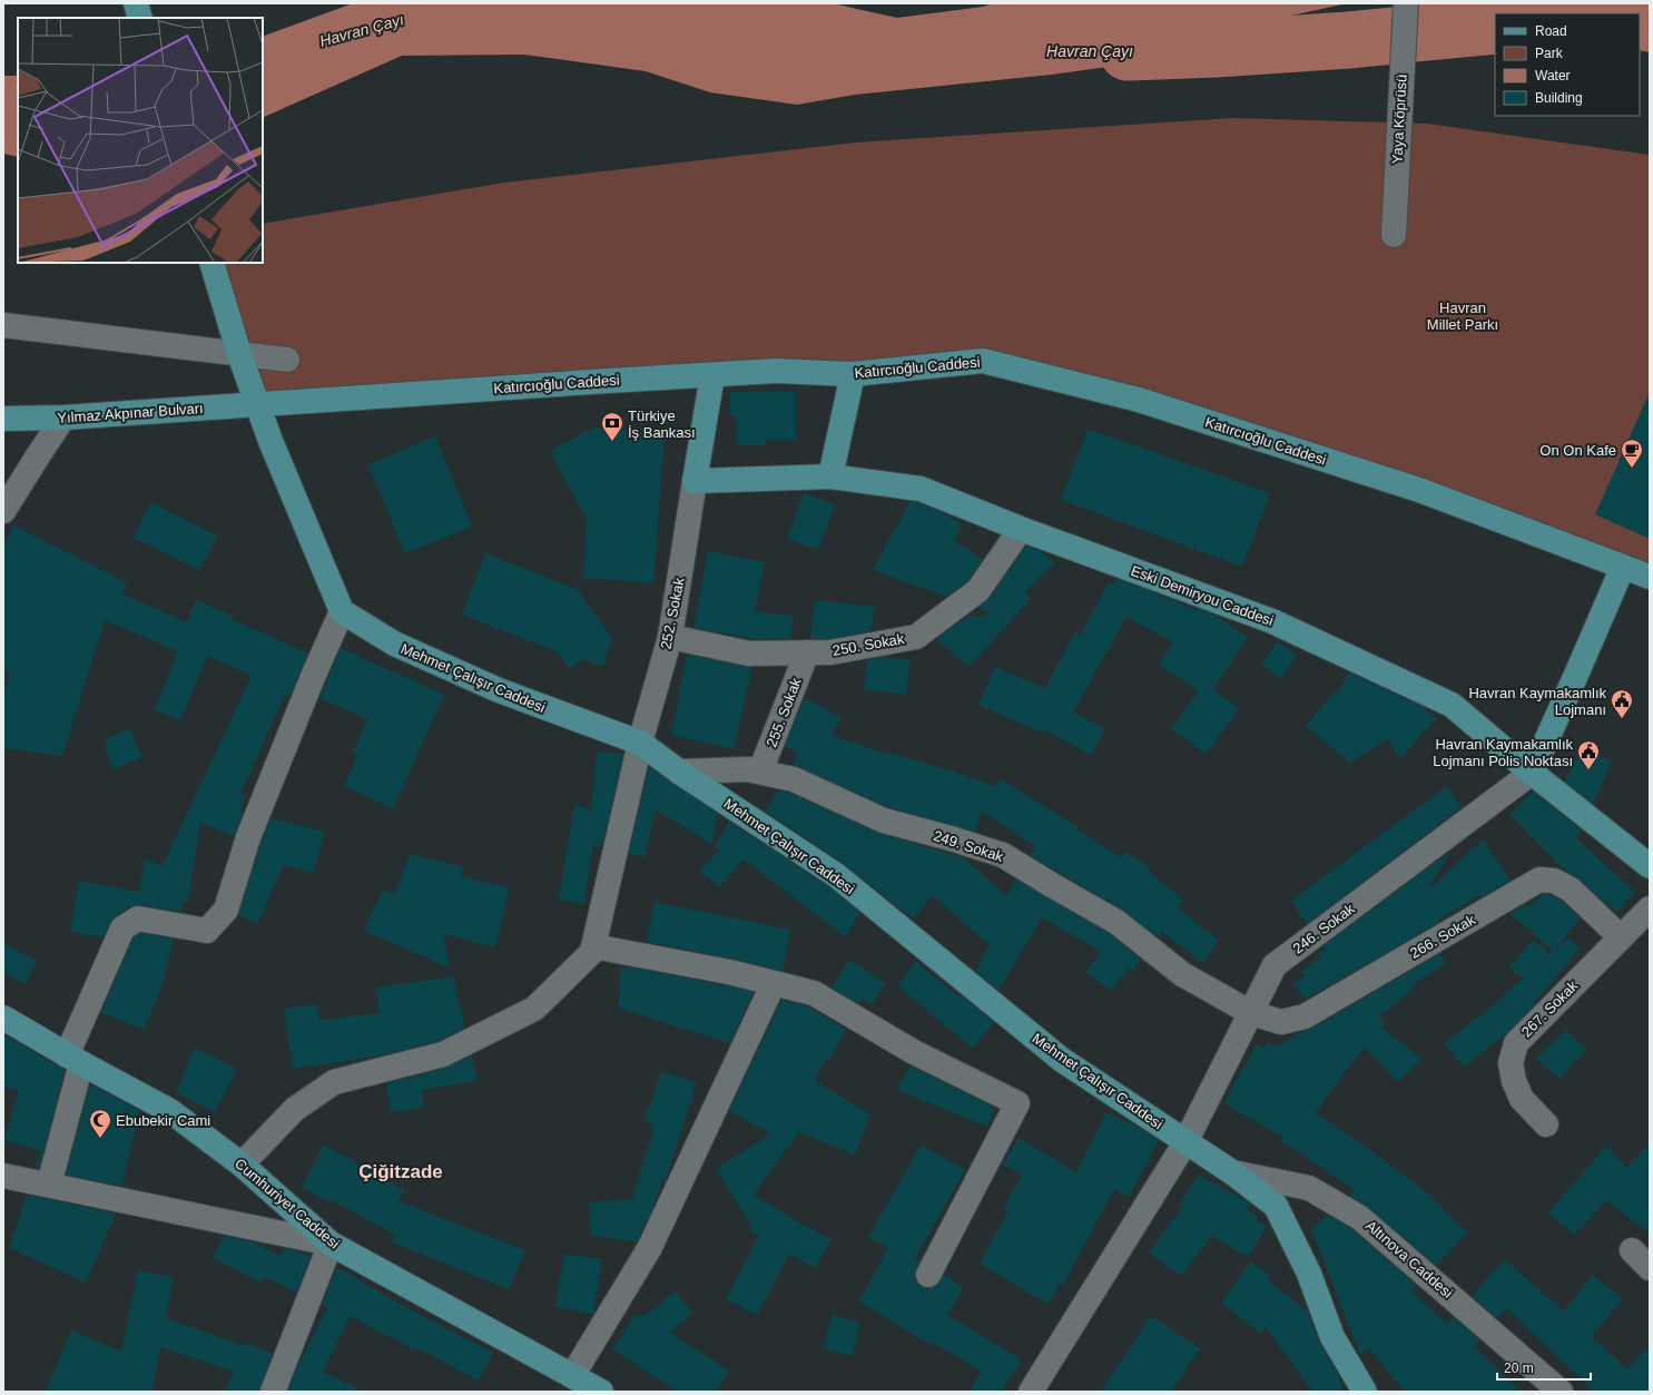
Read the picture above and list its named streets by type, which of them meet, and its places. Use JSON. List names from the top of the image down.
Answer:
{
  "streets": {
    "main road": [
      "Katırcıoğlu Caddesi",
      "Yılmaz Akpınar Bulvarı",
      "Eski Demiryou Caddesi",
      "Mehmet Çalışır Caddesi",
      "Cumhuriyet Caddesi"
    ],
    "street": [
      "Yaya Köprüsü",
      "252. Sokak",
      "250. Sokak",
      "255. Sokak",
      "249. Sokak",
      "246. Sokak",
      "266. Sokak",
      "267. Sokak",
      "Altınova Caddesi"
    ]
  },
  "crossings": [
    ["Katırcıoğlu Caddesi", "Yılmaz Akpınar Bulvarı"],
    ["Eski Demiryou Caddesi", "252. Sokak"],
    ["Eski Demiryou Caddesi", "250. Sokak"],
    ["Eski Demiryou Caddesi", "246. Sokak"],
    ["252. Sokak", "250. Sokak"],
    ["252. Sokak", "Mehmet Çalışır Caddesi"],
    ["250. Sokak", "255. Sokak"],
    ["Mehmet Çalışır Caddesi", "249. Sokak"],
    ["Mehmet Çalışır Caddesi", "246. Sokak"],
    ["Mehmet Çalışır Caddesi", "Altınova Caddesi"],
    ["255. Sokak", "249. Sokak"],
    ["249. Sokak", "246. Sokak"],
    ["249. Sokak", "266. Sokak"],
    ["246. Sokak", "266. Sokak"],
    ["266. Sokak", "267. Sokak"]
  ],
  "districts": ["Çiğitzade"],
  "water": ["Havran Çayı"],
  "parks": ["Havran Millet Parkı"],
  "places": {
    "bank": ["Türkiye İş Bankası"],
    "cafe": ["On On Kafe"],
    "public building": ["Havran Kaymakamlık Lojmanı", "Havran Kaymakamlık Lojmanı Polis Noktası"],
    "mosque": ["Ebubekir Cami"]
  },
  "legend": [
    "Road",
    "Park",
    "Water",
    "Building"
  ],
  "scale_bar": "20 m"
}
